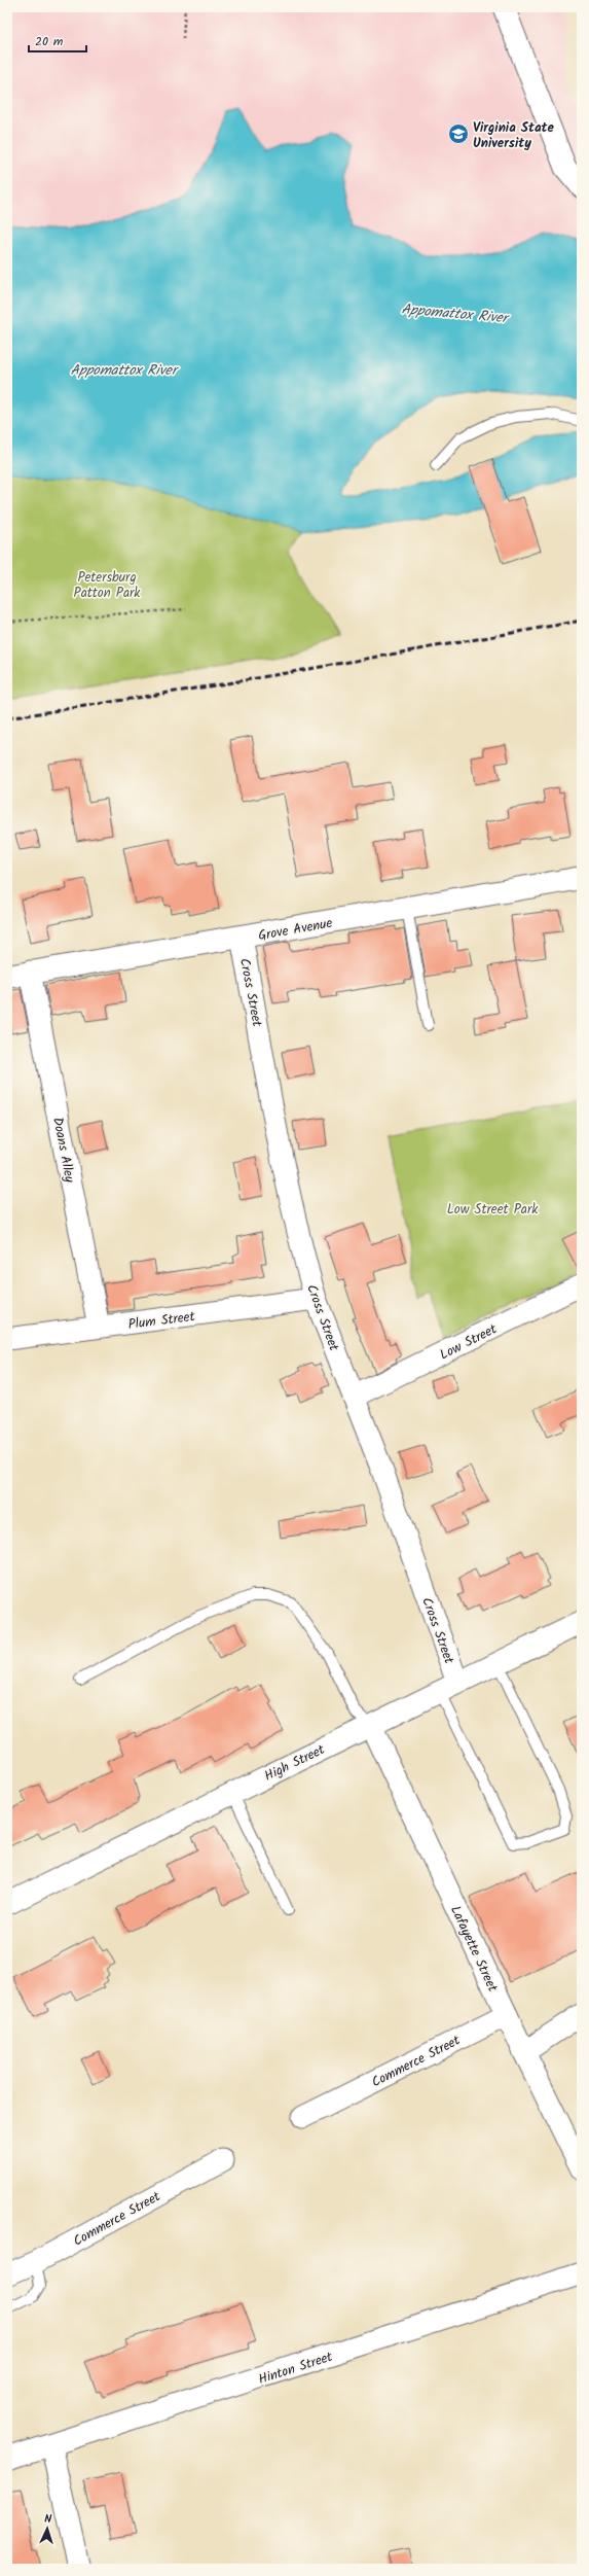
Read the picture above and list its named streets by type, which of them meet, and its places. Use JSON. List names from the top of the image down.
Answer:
{
  "streets": {
    "main road": ["Grove Avenue"],
    "street": [
      "Cross Street",
      "Doans Alley",
      "Plum Street",
      "Low Street",
      "High Street",
      "Lafayette Street",
      "Commerce Street",
      "Hinton Street"
    ]
  },
  "crossings": [
    ["Grove Avenue", "Cross Street"],
    ["Grove Avenue", "Doans Alley"],
    ["Cross Street", "Plum Street"],
    ["Cross Street", "Low Street"],
    ["Cross Street", "High Street"],
    ["Doans Alley", "Plum Street"],
    ["High Street", "Lafayette Street"],
    ["Lafayette Street", "Commerce Street"]
  ],
  "water": ["Appomattox River"],
  "parks": ["Petersburg Patton Park", "Low Street Park"],
  "places": {
    "school or university": ["Virginia State University"]
  },
  "scale_bar": "20 m",
  "north": "top"
}
